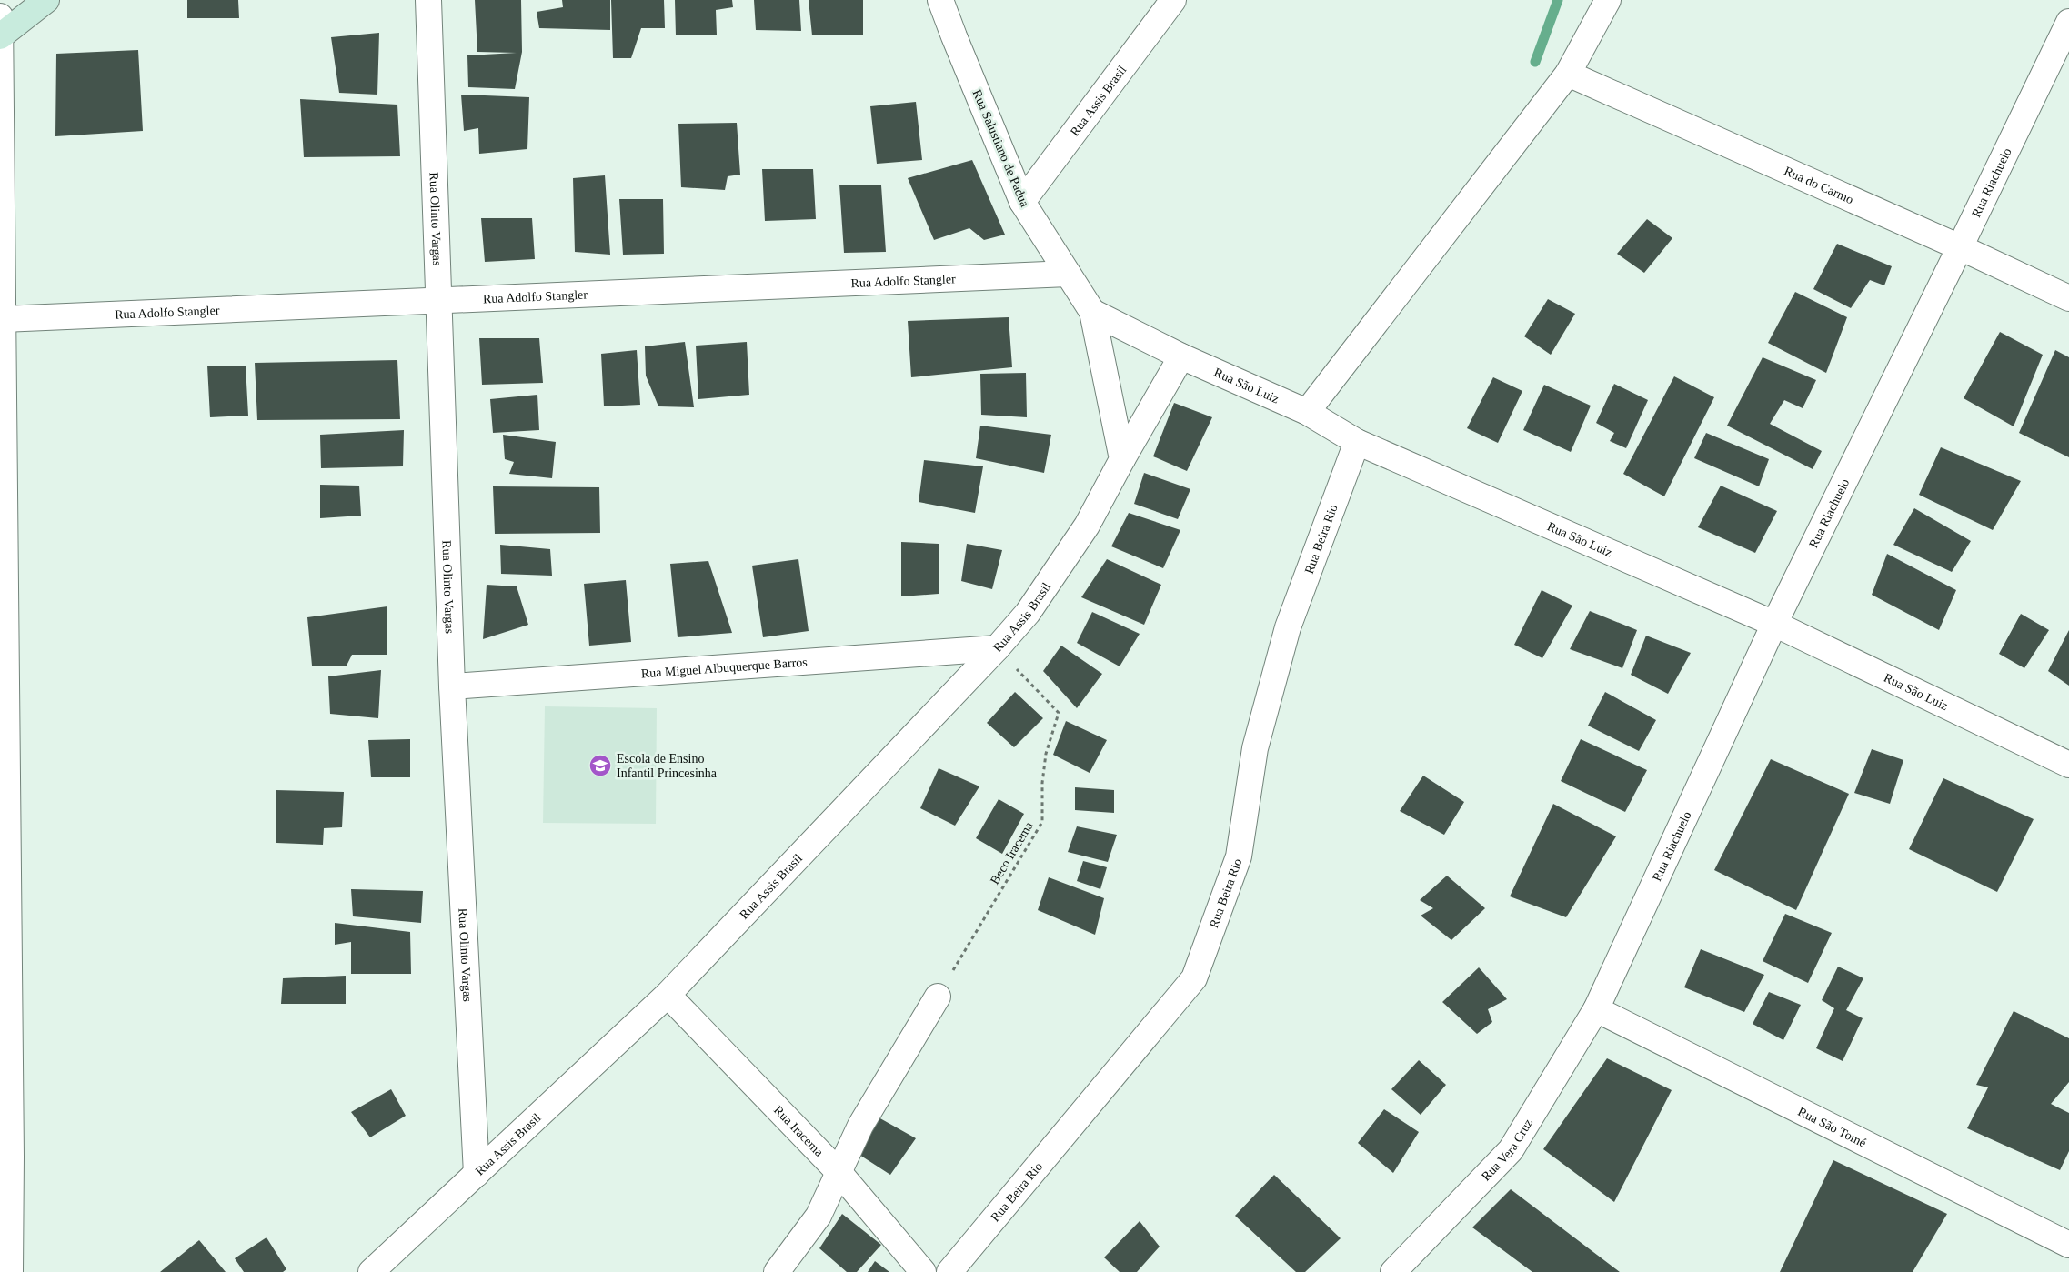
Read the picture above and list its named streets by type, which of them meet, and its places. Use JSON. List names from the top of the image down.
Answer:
{
  "streets": {
    "street": [
      "Rua Assis Brasil",
      "Rua Salustiano de Padua",
      "Rua Riachuelo",
      "Rua do Carmo",
      "Rua Olinto Vargas",
      "Rua Adolfo Stangler",
      "Rua São Luiz",
      "Rua Beira Rio",
      "Rua Miguel Albuquerque Barros",
      "Rua São Tomé",
      "Rua Iracema",
      "Rua Vera Cruz"
    ],
    "path": ["Beco Iracema"]
  },
  "crossings": [
    ["Rua Assis Brasil", "Rua Salustiano de Padua"],
    ["Rua Assis Brasil", "Rua Olinto Vargas"],
    ["Rua Assis Brasil", "Rua São Luiz"],
    ["Rua Assis Brasil", "Rua Miguel Albuquerque Barros"],
    ["Rua Assis Brasil", "Beco Iracema"],
    ["Rua Assis Brasil", "Rua Iracema"],
    ["Rua Salustiano de Padua", "Rua Adolfo Stangler"],
    ["Rua Salustiano de Padua", "Rua São Luiz"],
    ["Rua Riachuelo", "Rua do Carmo"],
    ["Rua Riachuelo", "Rua São Luiz"],
    ["Rua Riachuelo", "Rua São Tomé"],
    ["Rua Riachuelo", "Rua Vera Cruz"],
    ["Rua Olinto Vargas", "Rua Adolfo Stangler"],
    ["Rua Olinto Vargas", "Rua Miguel Albuquerque Barros"],
    ["Rua São Luiz", "Rua Beira Rio"],
    ["Rua Miguel Albuquerque Barros", "Beco Iracema"],
    ["Rua São Tomé", "Rua Vera Cruz"]
  ],
  "places": {
    "school or university": ["Escola de Ensino Infantil Princesinha"]
  }
}
